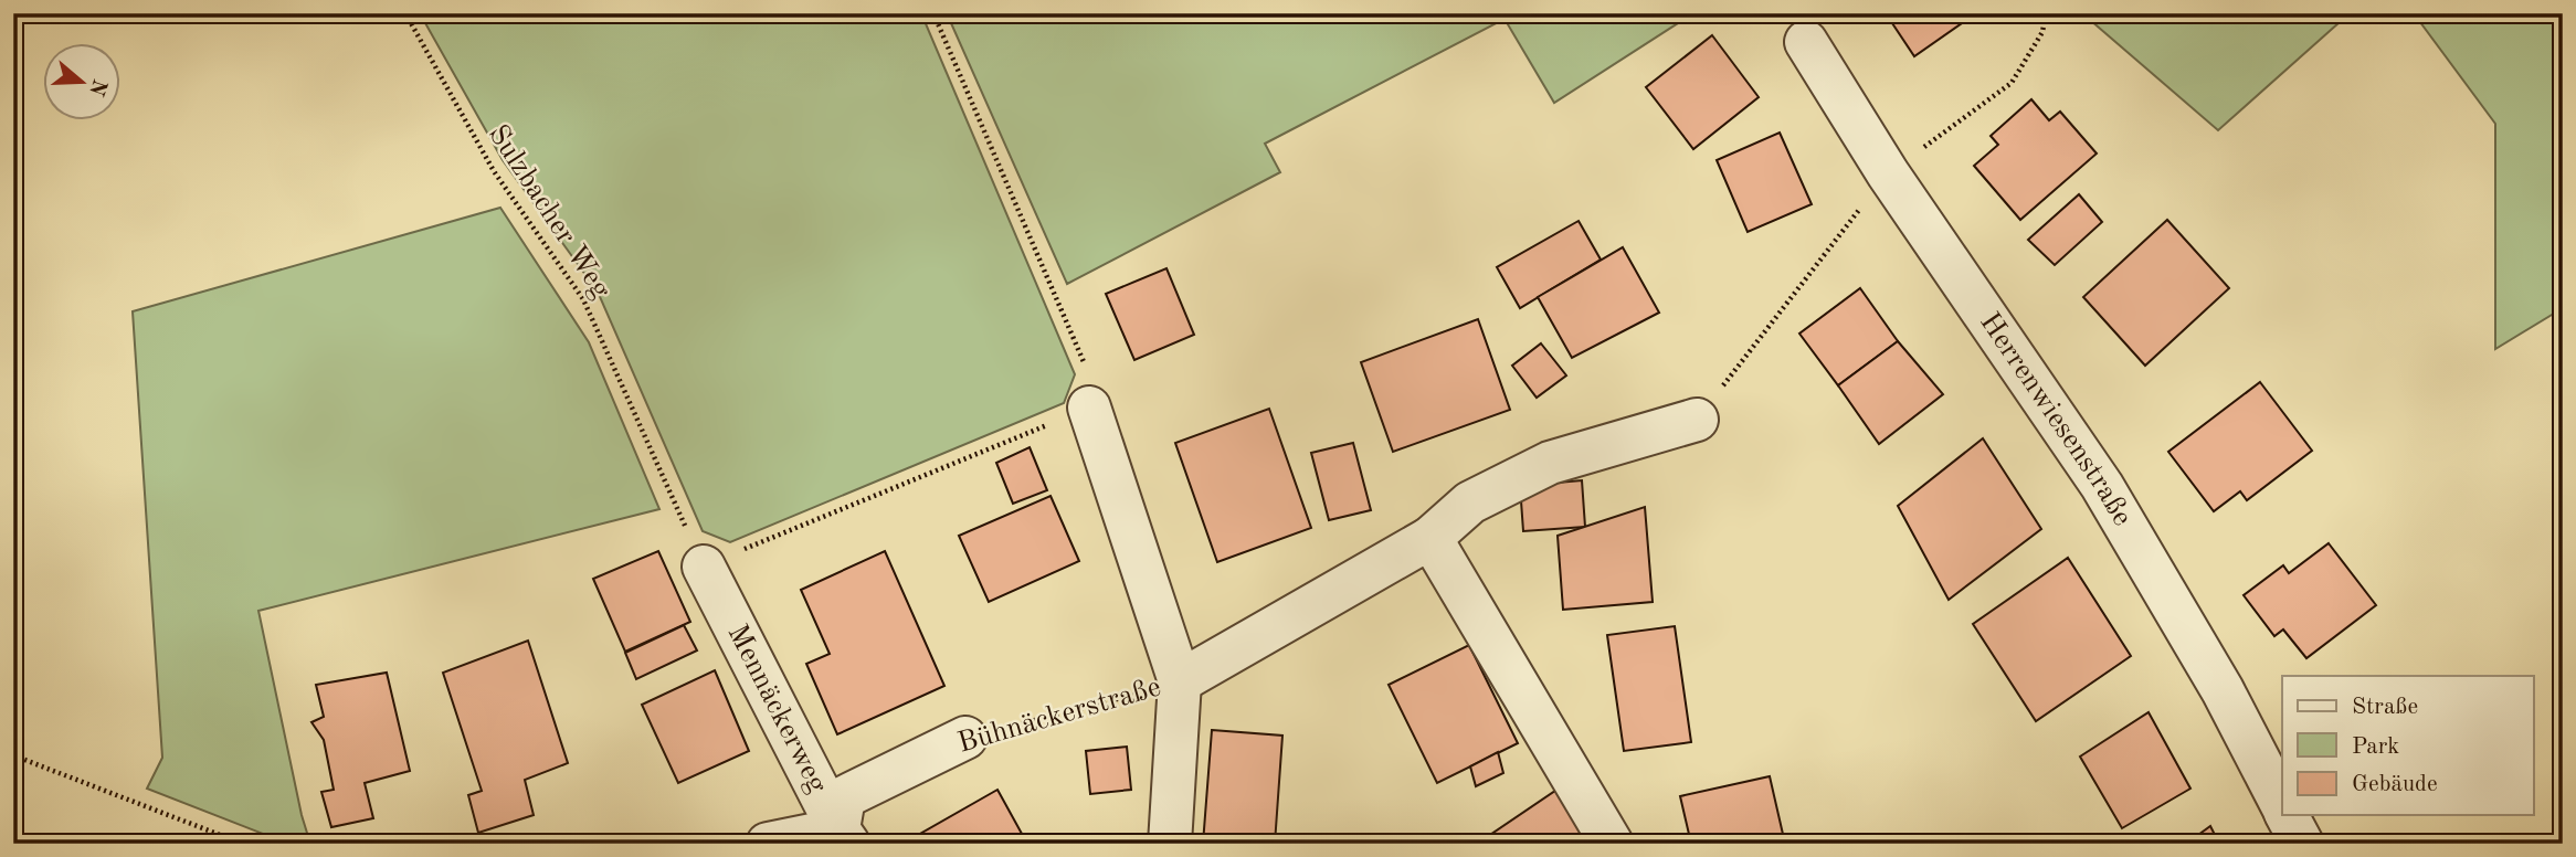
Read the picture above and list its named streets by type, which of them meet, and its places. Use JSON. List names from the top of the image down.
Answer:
{
  "streets": {
    "street": ["Herrenwiesenstraße", "Mennäckerweg", "Bühnäckerstraße"],
    "path": ["Sulzbacher Weg"]
  },
  "crossings": [
    ["Sulzbacher Weg", "Mennäckerweg"],
    ["Mennäckerweg", "Bühnäckerstraße"]
  ],
  "legend": ["Straße", "Park", "Gebäude"],
  "north": "right"
}
